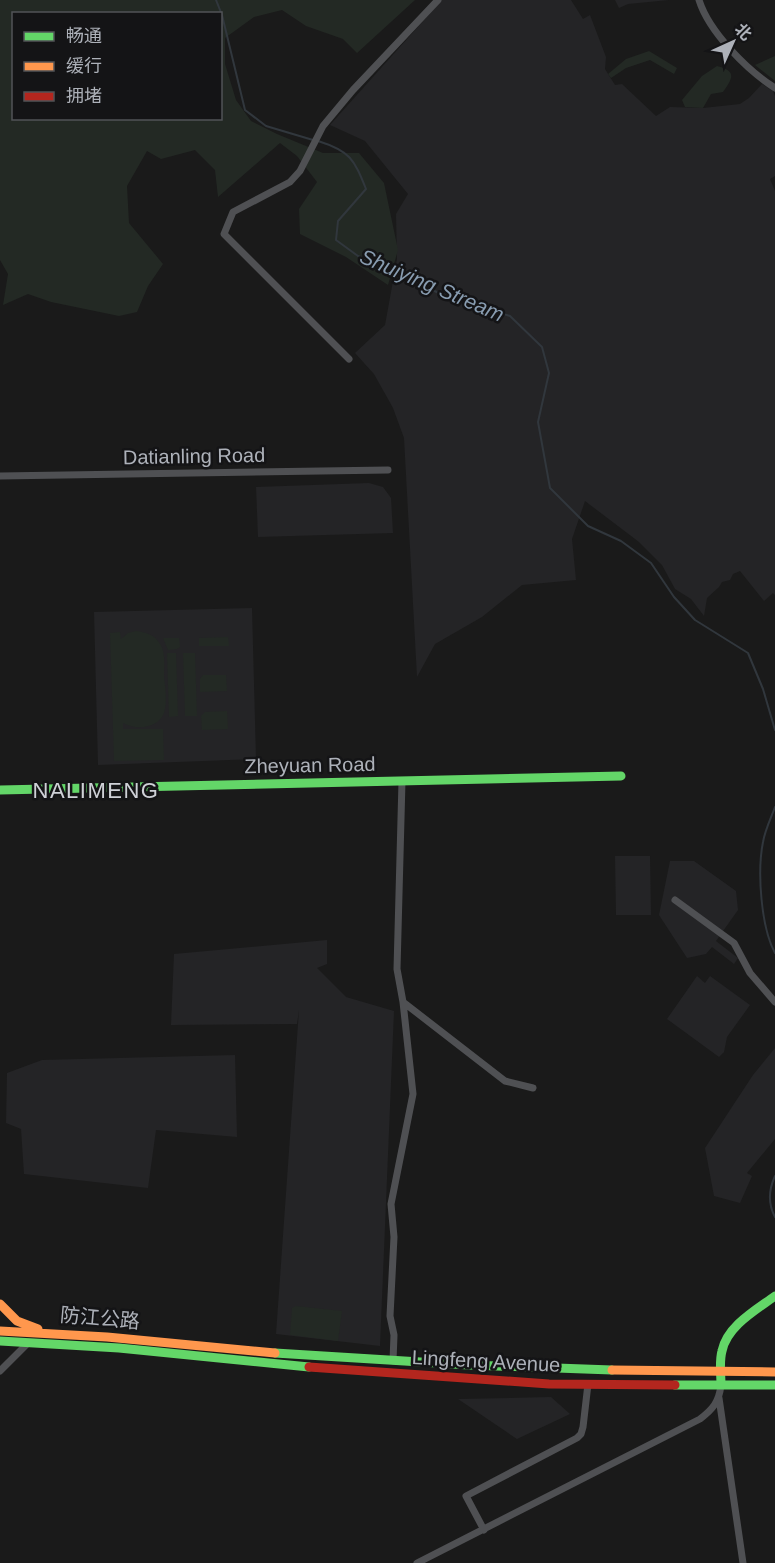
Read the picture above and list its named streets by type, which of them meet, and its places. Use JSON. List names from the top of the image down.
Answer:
{
  "streets": {
    "main road": ["Zheyuan Road", "防江公路", "Lingfeng Avenue"],
    "street": ["Datianling Road"]
  },
  "crossings": [
    ["防江公路", "Lingfeng Avenue"]
  ],
  "districts": ["NALIMENG"],
  "water": ["Shuiying Stream"],
  "legend": ["畅通", "缓行", "拥堵"],
  "north": "top right"
}
